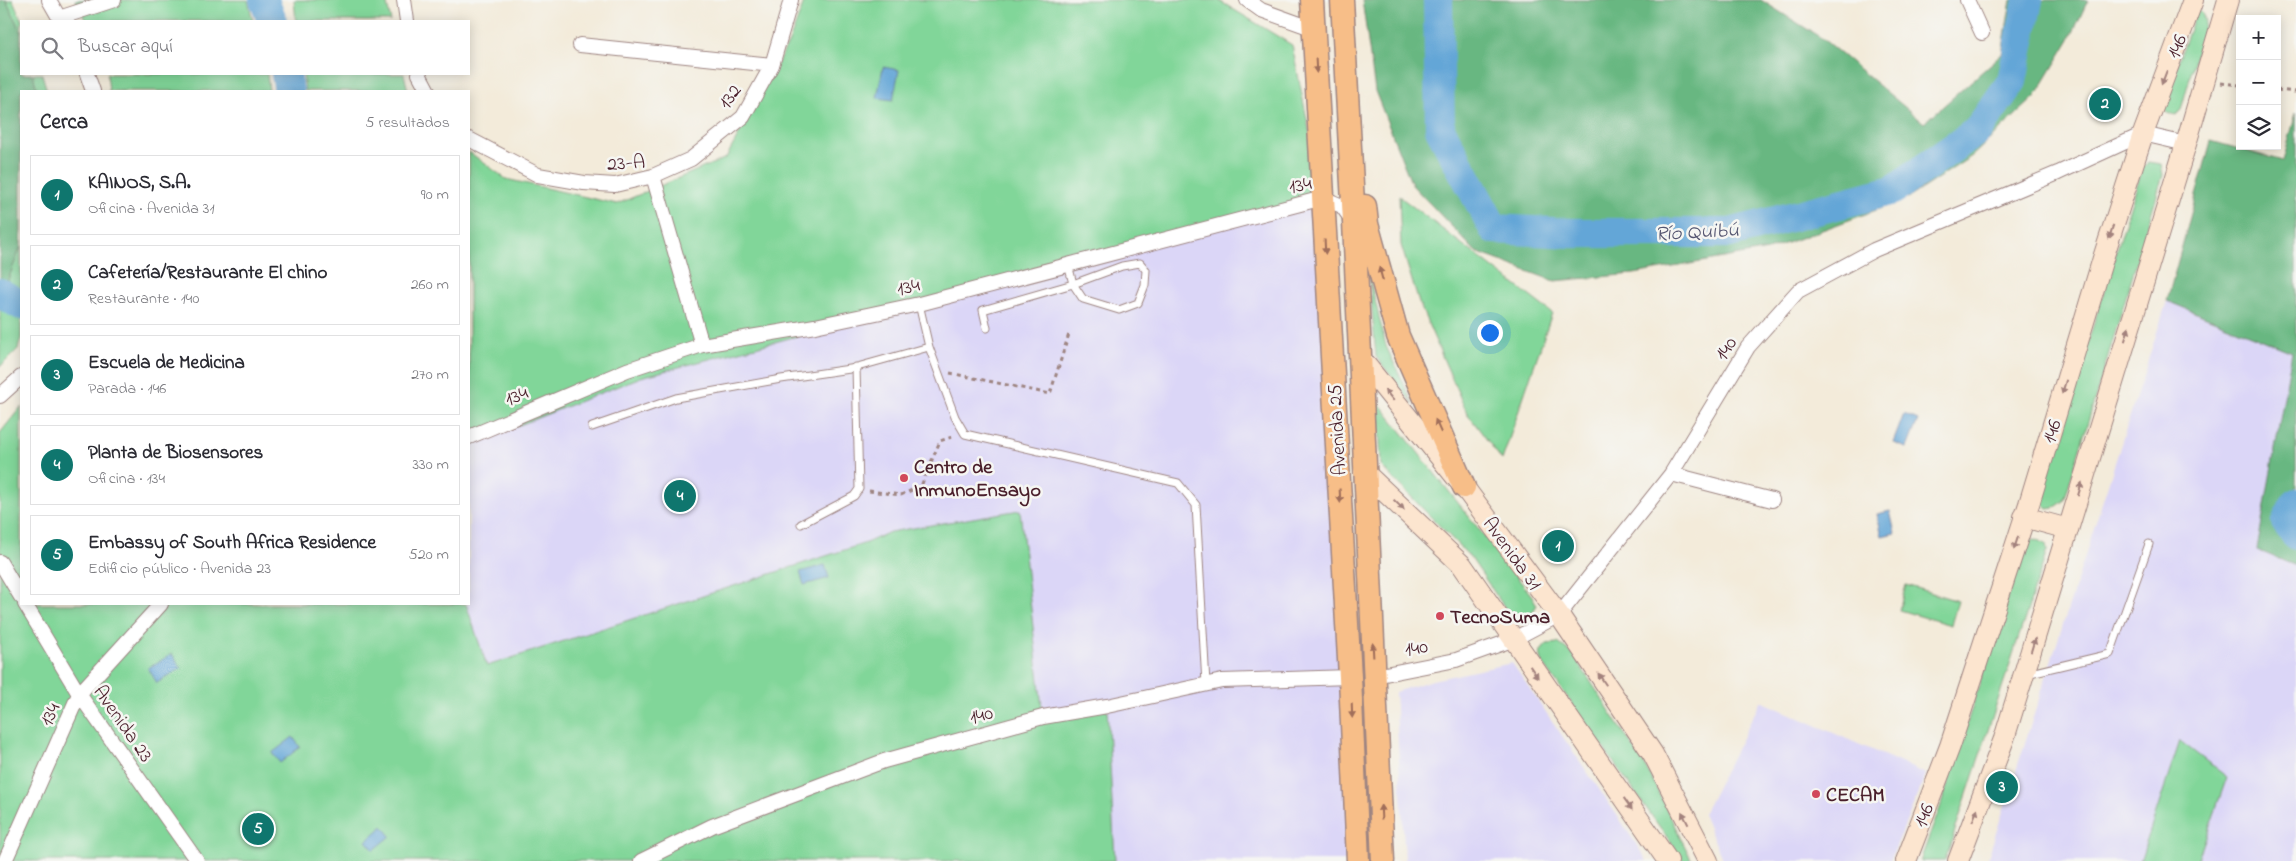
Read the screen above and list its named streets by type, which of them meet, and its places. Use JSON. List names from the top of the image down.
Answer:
{
  "streets": {
    "main road": ["Avenida 25"],
    "street": [
      "146",
      "132",
      "23-A",
      "134",
      "140",
      "Avenida 31",
      "Avenida 23"
    ]
  },
  "crossings": [
    ["146", "140"],
    ["132", "23-A"],
    ["23-A", "134"],
    ["134", "Avenida 25"],
    ["134", "Avenida 23"],
    ["140", "Avenida 25"],
    ["140", "Avenida 31"],
    ["Avenida 25", "Avenida 31"]
  ],
  "water": ["Río Quibú"],
  "places": ["Centro de InmunoEnsayo", "TecnoSuma", "CECAM"],
  "page": {
    "map_buttons": ["+", "−"],
    "search": "Buscar aquí",
    "pins": [
      "2",
      "4",
      "1",
      "3",
      "5"
    ],
    "heading": ["Cerca", "5 resultados"],
    "list": [
      {
        "mark": "1",
        "name": "KAINOS, S.A.",
        "note": "Oficina · Avenida 31",
        "value": "90 m"
      },
      {
        "mark": "2",
        "name": "Cafetería/Restaurante El chino",
        "note": "Restaurante · 140",
        "value": "260 m"
      },
      {
        "mark": "3",
        "name": "Escuela de Medicina",
        "note": "Parada · 146",
        "value": "270 m"
      },
      {
        "mark": "4",
        "name": "Planta de Biosensores",
        "note": "Oficina · 134",
        "value": "330 m"
      },
      {
        "mark": "5",
        "name": "Embassy of South Africa Residence",
        "note": "Edificio público · Avenida 23",
        "value": "520 m"
      }
    ]
  }
}
